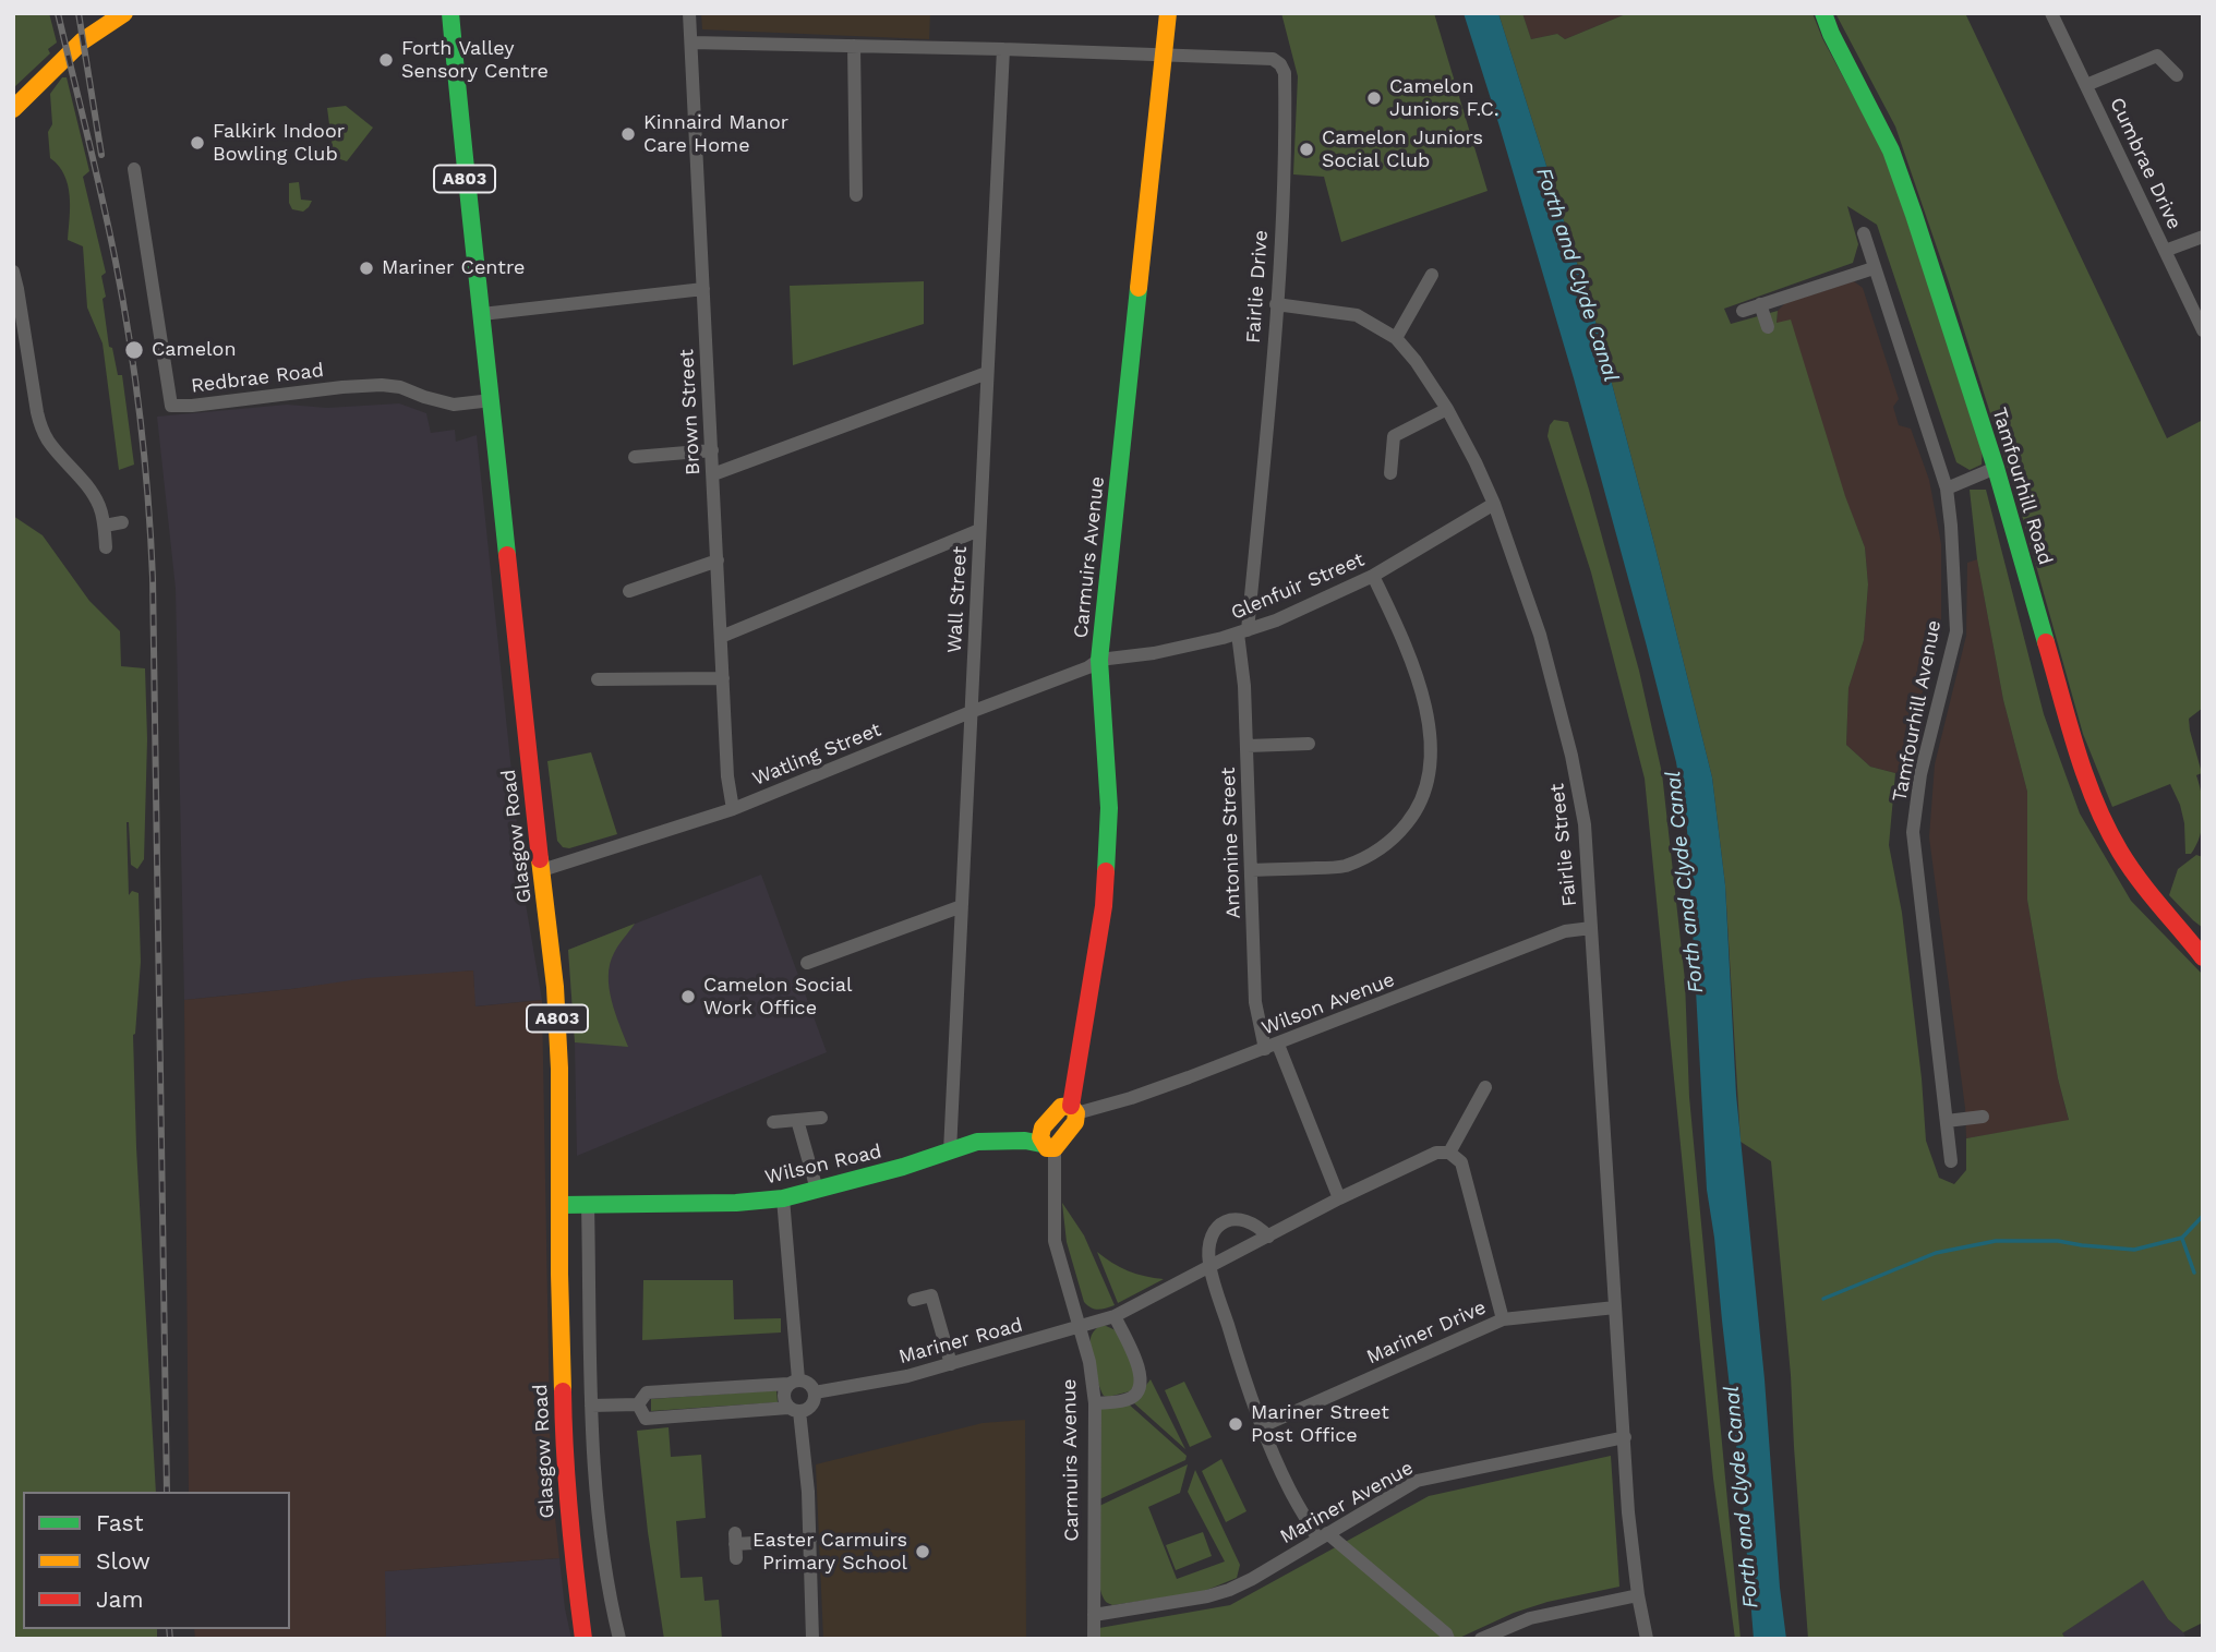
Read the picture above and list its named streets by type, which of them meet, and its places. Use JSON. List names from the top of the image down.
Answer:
{
  "streets": {
    "main road": [
      "A803",
      "Tamfourhill Road",
      "Carmuirs Avenue",
      "Glasgow Road",
      "Wilson Road"
    ],
    "street": [
      "Cumbrae Drive",
      "Fairlie Drive",
      "Redbrae Road",
      "Brown Street",
      "Glenfuir Street",
      "Wall Street",
      "Tamfourhill Avenue",
      "Watling Street",
      "Antonine Street",
      "Fairlie Street",
      "Wilson Avenue",
      "Mariner Drive",
      "Mariner Road",
      "Mariner Avenue"
    ]
  },
  "crossings": [
    ["Fairlie Drive", "Brown Street"],
    ["Fairlie Drive", "Carmuirs Avenue"],
    ["Fairlie Drive", "Glenfuir Street"],
    ["Fairlie Drive", "Wall Street"],
    ["Fairlie Drive", "Antonine Street"],
    ["Fairlie Drive", "Fairlie Street"],
    ["Redbrae Road", "Glasgow Road"],
    ["Brown Street", "Watling Street"],
    ["Carmuirs Avenue", "Glenfuir Street"],
    ["Carmuirs Avenue", "Watling Street"],
    ["Carmuirs Avenue", "Wilson Avenue"],
    ["Carmuirs Avenue", "Wilson Road"],
    ["Carmuirs Avenue", "Mariner Road"],
    ["Carmuirs Avenue", "Mariner Avenue"],
    ["Glenfuir Street", "Watling Street"],
    ["Glenfuir Street", "Antonine Street"],
    ["Glenfuir Street", "Fairlie Street"],
    ["Wall Street", "Watling Street"],
    ["Wall Street", "Wilson Road"],
    ["Watling Street", "Glasgow Road"],
    ["Glasgow Road", "Wilson Road"],
    ["Antonine Street", "Wilson Avenue"],
    ["Antonine Street", "Mariner Road"],
    ["Fairlie Street", "Wilson Avenue"],
    ["Fairlie Street", "Mariner Drive"],
    ["Fairlie Street", "Mariner Avenue"]
  ],
  "water": ["Forth and Clyde Canal"],
  "places": [
    "Forth Valley Sensory Centre",
    "Camelon Juniors F.C.",
    "Kinnaird Manor Care Home",
    "Falkirk Indoor Bowling Club",
    "Camelon Juniors Social Club",
    "Mariner Centre",
    "Camelon",
    "Camelon Social Work Office",
    "Mariner Street Post Office",
    "Easter Carmuirs Primary School"
  ],
  "legend": ["Fast", "Slow", "Jam"]
}
